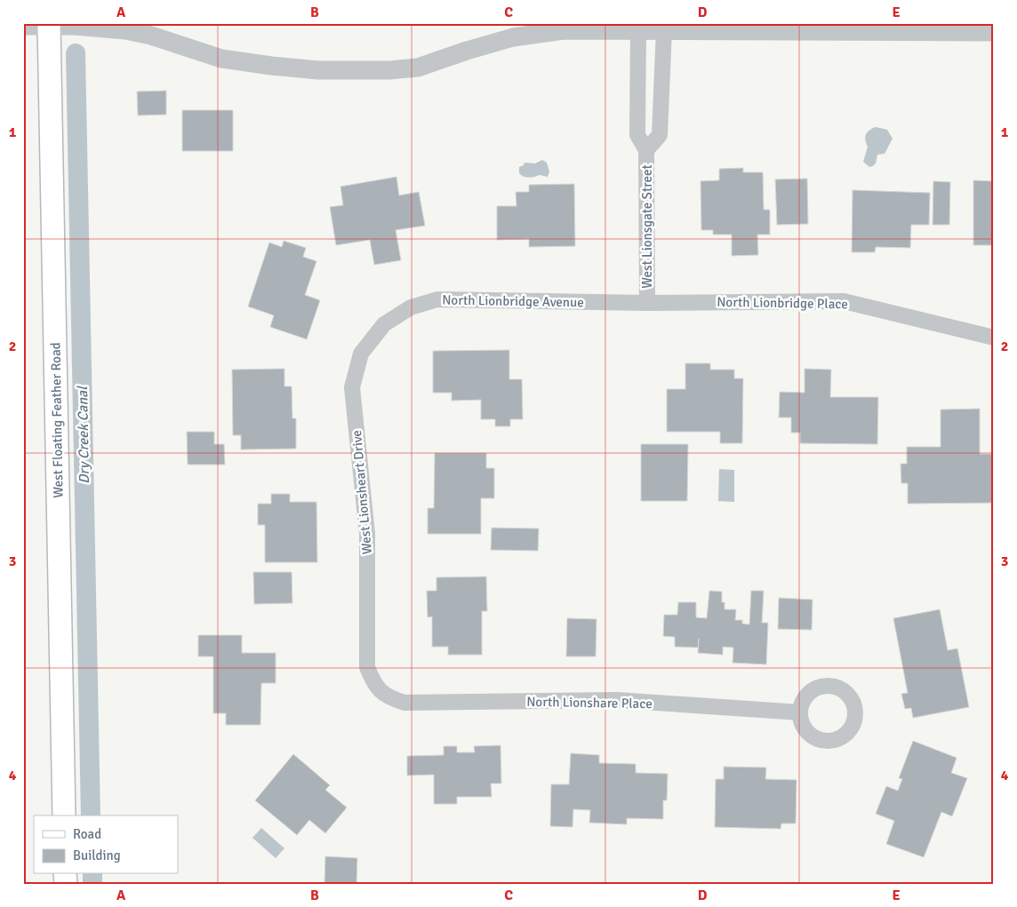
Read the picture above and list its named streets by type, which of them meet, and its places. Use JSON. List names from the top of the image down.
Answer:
{
  "streets": {
    "main road": ["West Floating Feather Road"],
    "street": [
      "West Lionsgate Street",
      "North Lionbridge Avenue",
      "North Lionbridge Place",
      "West Lionsheart Drive",
      "North Lionshare Place"
    ]
  },
  "crossings": [
    ["West Lionsgate Street", "North Lionbridge Avenue"],
    ["West Lionsgate Street", "North Lionbridge Place"],
    ["North Lionbridge Avenue", "North Lionbridge Place"],
    ["North Lionbridge Avenue", "West Lionsheart Drive"],
    ["West Lionsheart Drive", "North Lionshare Place"]
  ],
  "water": ["Dry Creek Canal"],
  "legend": ["Road", "Building"],
  "grid": {
    "columns": [
      "A",
      "B",
      "C",
      "D",
      "E"
    ],
    "rows": [
      "1",
      "2",
      "3",
      "4"
    ]
  }
}
